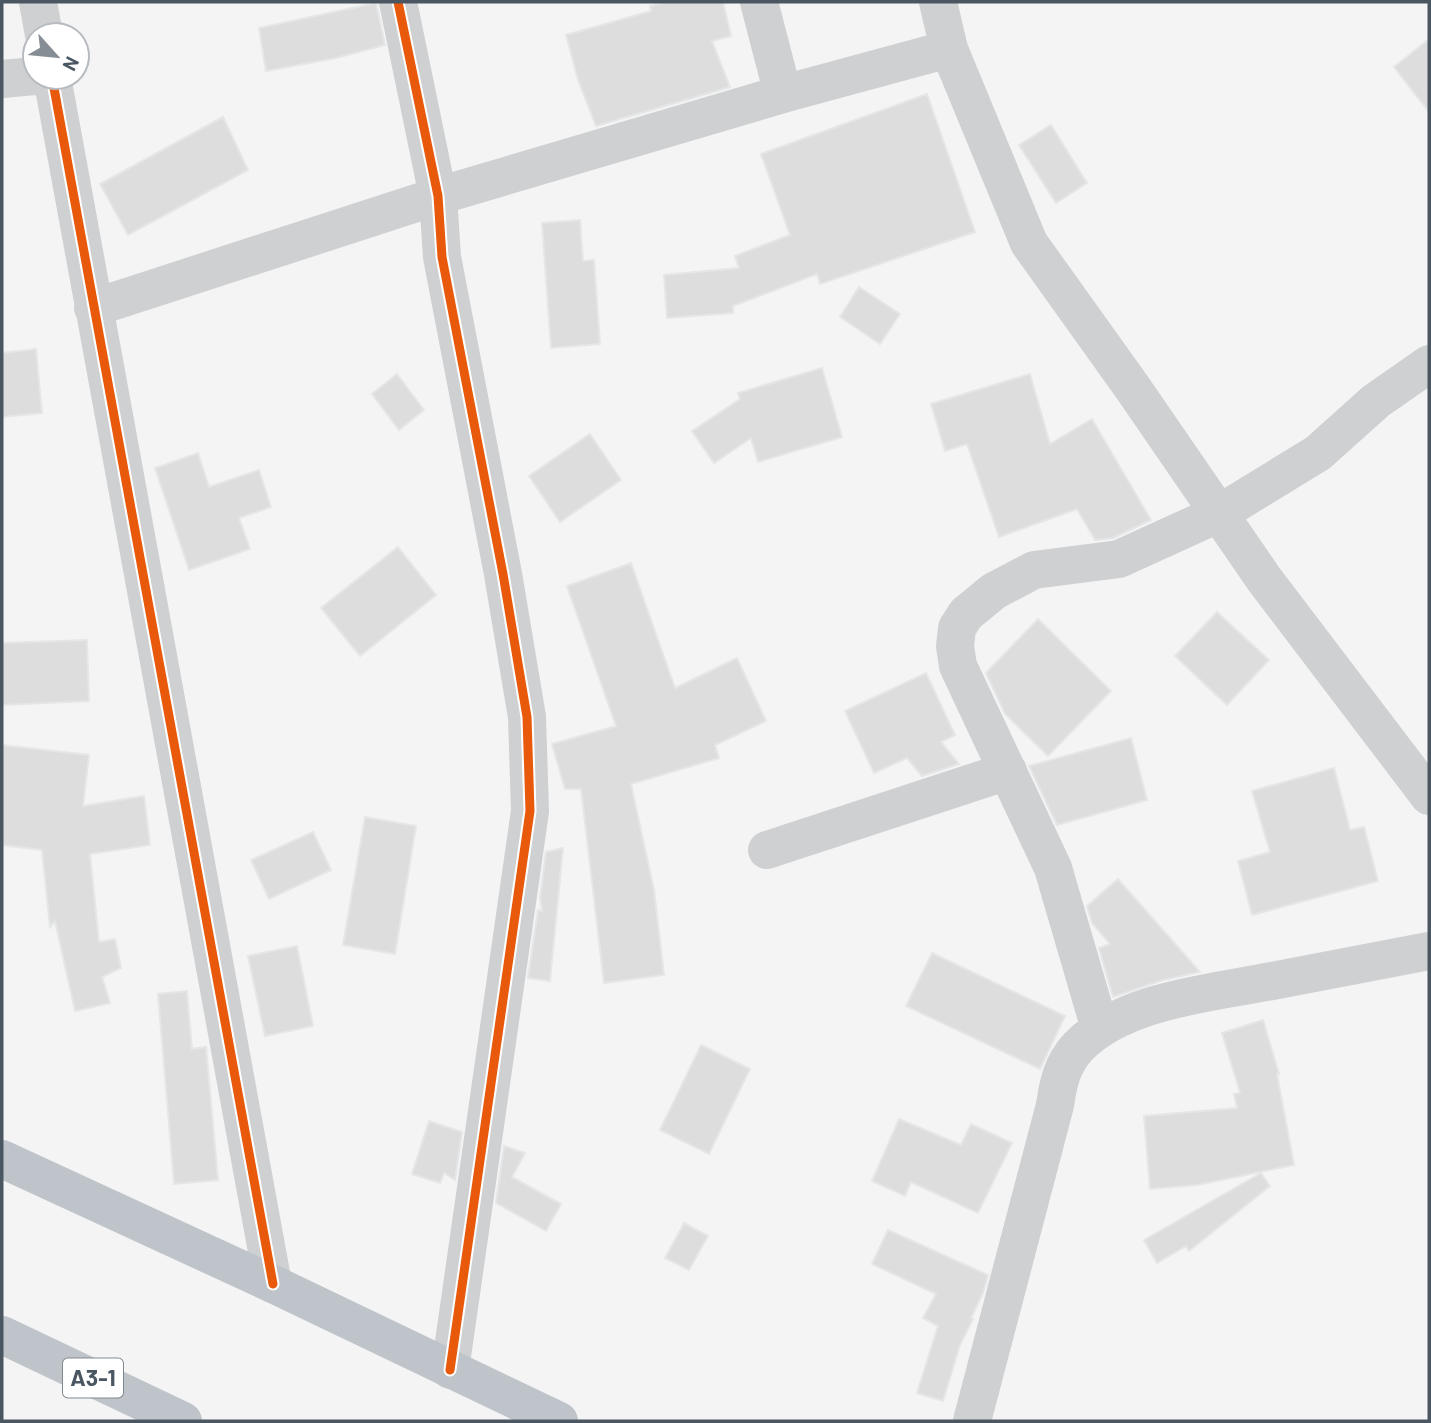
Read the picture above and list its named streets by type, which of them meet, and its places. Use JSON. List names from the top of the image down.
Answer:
{
  "streets": {
    "highway": ["A3-1"]
  },
  "north": "bottom right"
}
